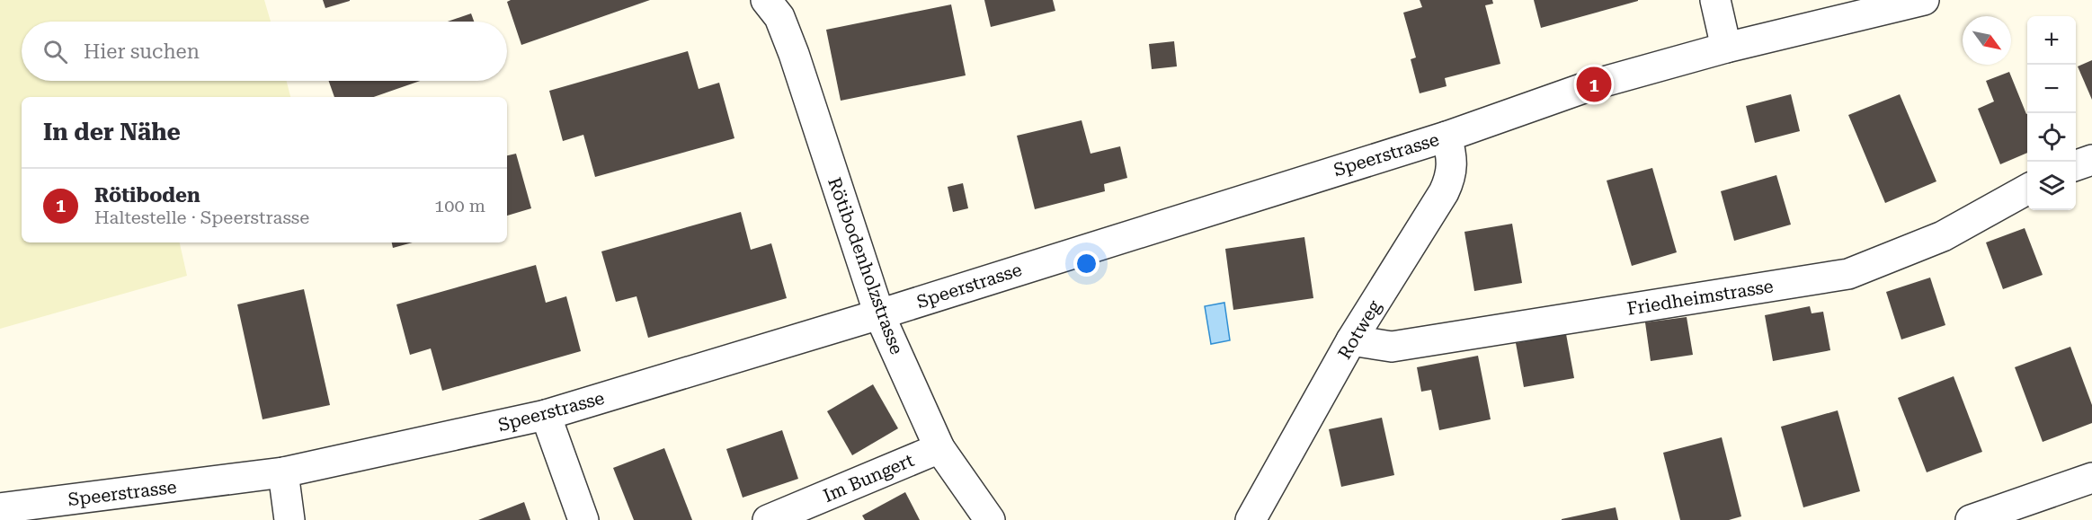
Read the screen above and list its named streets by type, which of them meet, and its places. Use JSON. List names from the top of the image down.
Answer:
{
  "streets": {
    "street": [
      "Speerstrasse",
      "Rötibodenholzstrasse",
      "Friedheimstrasse",
      "Rotweg",
      "Im Bungert"
    ]
  },
  "crossings": [
    ["Speerstrasse", "Rötibodenholzstrasse"],
    ["Speerstrasse", "Rotweg"],
    ["Rötibodenholzstrasse", "Im Bungert"],
    ["Friedheimstrasse", "Rotweg"]
  ],
  "north": "bottom right",
  "page": {
    "map_buttons": ["+", "−"],
    "search": "Hier suchen",
    "pins": "1",
    "heading": "In der Nähe",
    "list": [
      {
        "mark": "1",
        "name": "Rötiboden",
        "note": "Haltestelle · Speerstrasse",
        "value": "100 m"
      }
    ]
  }
}
